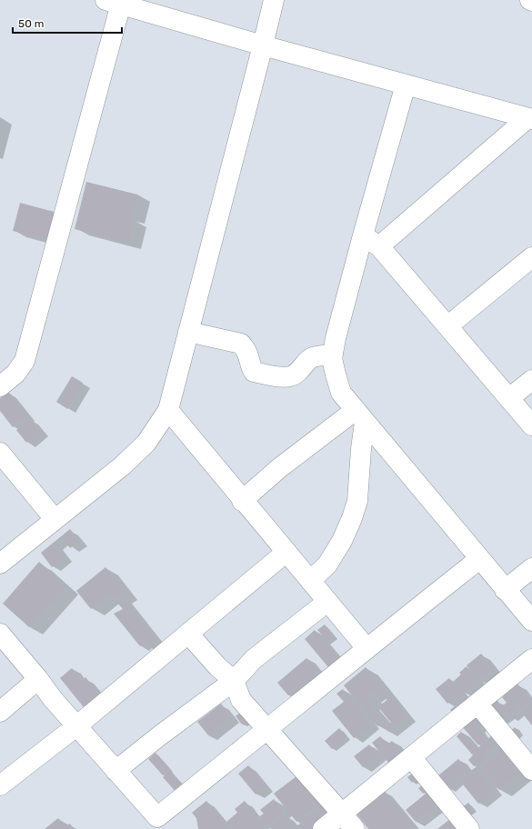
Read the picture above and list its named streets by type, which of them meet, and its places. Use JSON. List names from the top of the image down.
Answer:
{
  "scale_bar": "50 m"
}
